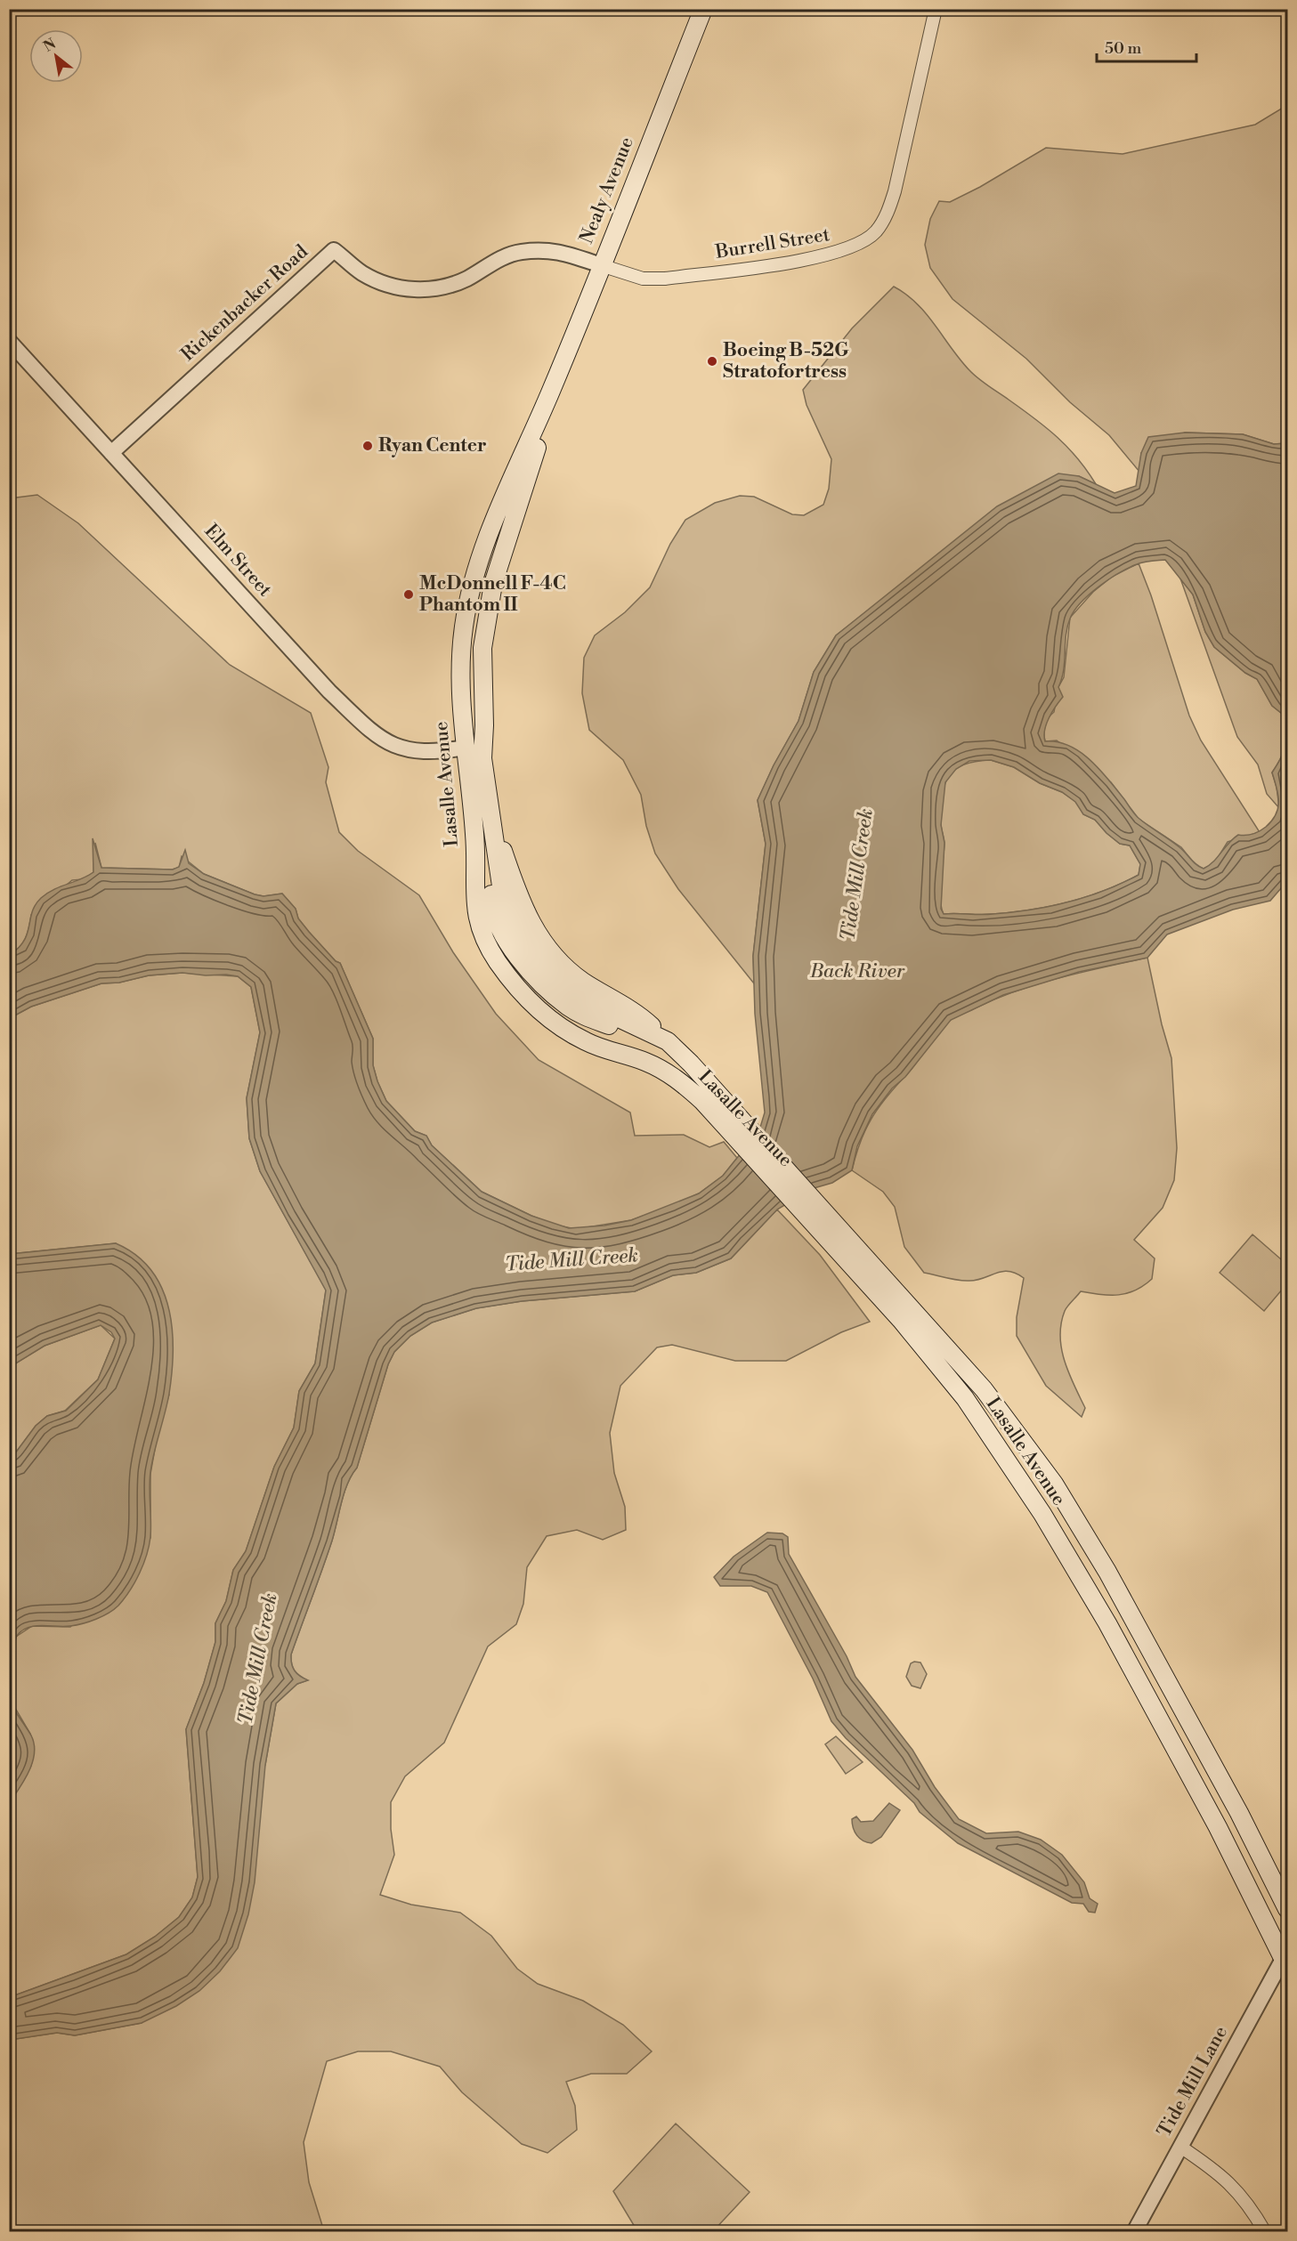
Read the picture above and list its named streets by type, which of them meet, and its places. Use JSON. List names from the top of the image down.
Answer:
{
  "streets": {
    "main road": ["Nealy Avenue", "Lasalle Avenue"],
    "street": [
      "Burrell Street",
      "Rickenbacker Road",
      "Elm Street",
      "Tide Mill Lane"
    ]
  },
  "crossings": [
    ["Nealy Avenue", "Burrell Street"],
    ["Nealy Avenue", "Rickenbacker Road"],
    ["Nealy Avenue", "Lasalle Avenue"],
    ["Burrell Street", "Rickenbacker Road"],
    ["Rickenbacker Road", "Elm Street"],
    ["Elm Street", "Lasalle Avenue"],
    ["Lasalle Avenue", "Tide Mill Lane"]
  ],
  "water": ["Tide Mill Creek", "Back River"],
  "places": ["Boeing B-52G Stratofortress", "Ryan Center", "McDonnell F-4C Phantom II"],
  "scale_bar": "50 m",
  "north": "top left"
}
